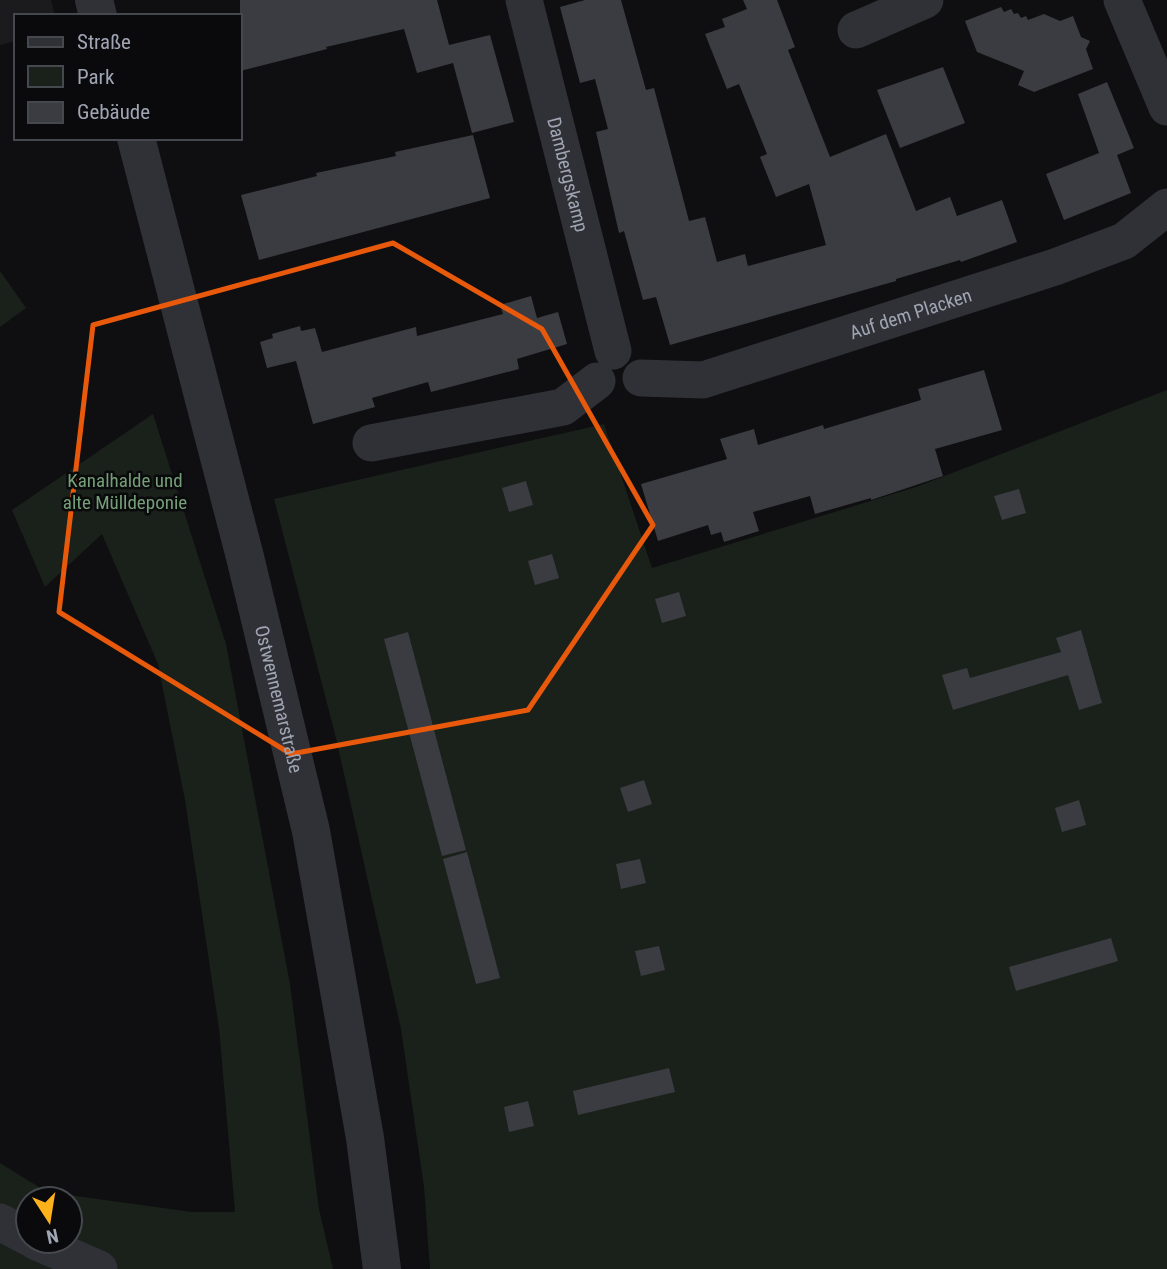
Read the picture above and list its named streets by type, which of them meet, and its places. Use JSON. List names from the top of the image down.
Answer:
{
  "streets": {
    "street": ["Dambergskamp", "Auf dem Placken", "Ostwennemarstraße"]
  },
  "crossings": [
    ["Dambergskamp", "Auf dem Placken"]
  ],
  "parks": ["Kanalhalde und alte Mülldeponie"],
  "legend": ["Straße", "Park", "Gebäude"],
  "north": "bottom"
}
